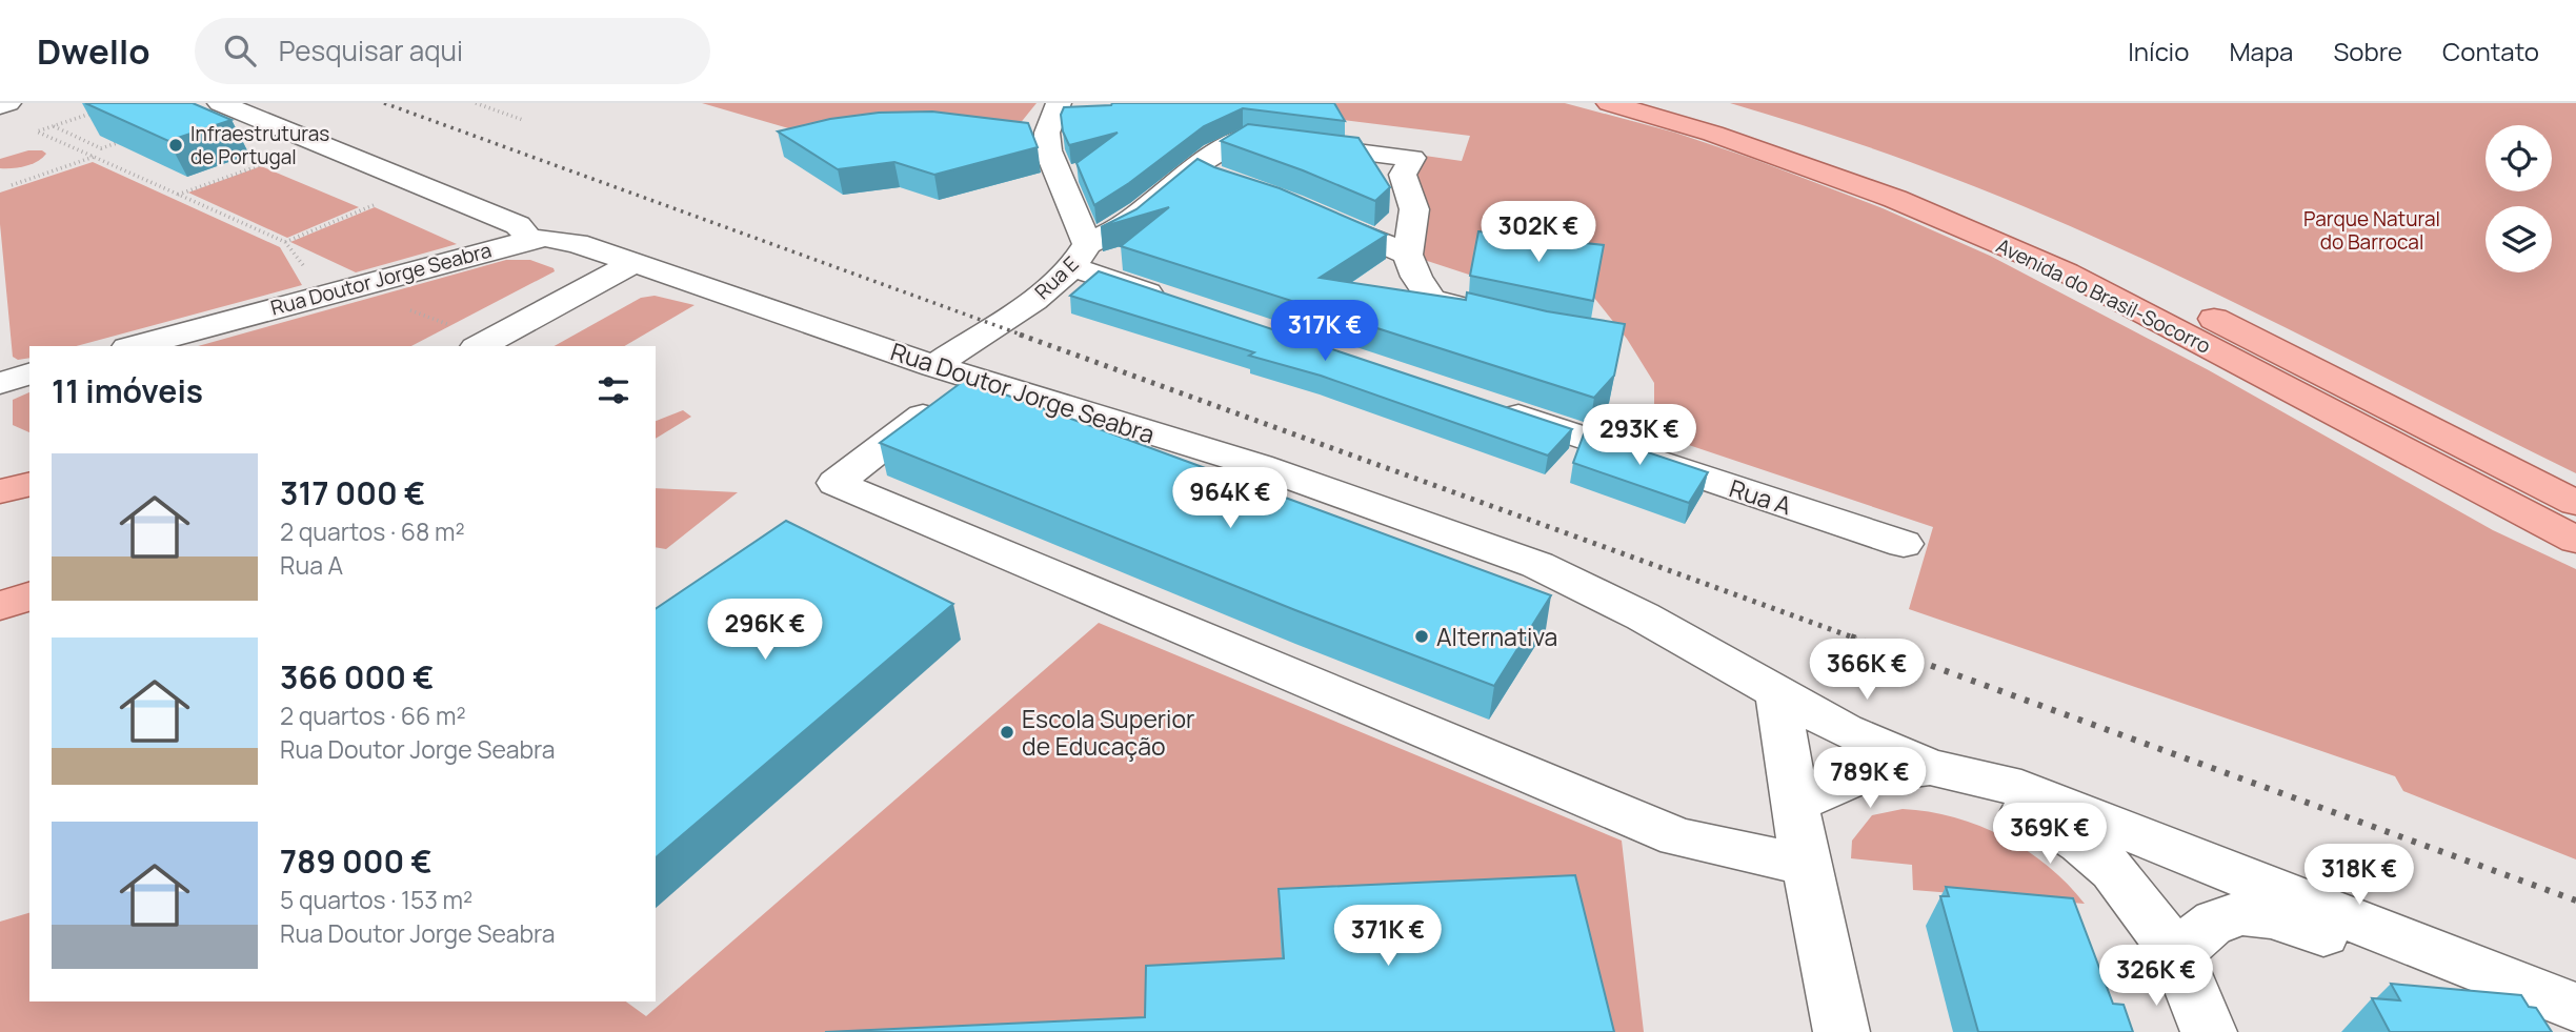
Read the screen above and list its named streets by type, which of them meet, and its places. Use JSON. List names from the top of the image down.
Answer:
{
  "streets": {
    "main road": ["Avenida do Brasil-Socorro"],
    "street": ["Rua E", "Rua Doutor Jorge Seabra", "Rua A"]
  },
  "crossings": [
    ["Rua E", "Rua Doutor Jorge Seabra"]
  ],
  "parks": ["Parque Natural do Barrocal"],
  "places": ["Infraestruturas de Portugal", "Alternativa", "Escola Superior de Educação"],
  "page": {
    "header": "Dwello",
    "search": "Pesquisar aqui",
    "nav": [
      "Início",
      "Mapa",
      "Sobre",
      "Contato"
    ],
    "price": [
      "302K €",
      "317K €",
      "293K €",
      "964K €",
      "296K €",
      "366K €",
      "789K €",
      "369K €",
      "318K €",
      "371K €",
      "326K €"
    ],
    "heading": "11 imóveis",
    "list": [
      {
        "name": "317 000 €",
        "note": "2 quartos · 68 m² · Rua A"
      },
      {
        "name": "366 000 €",
        "note": "2 quartos · 66 m² · Rua Doutor Jorge Seabra"
      },
      {
        "name": "789 000 €",
        "note": "5 quartos · 153 m² · Rua Doutor Jorge Seabra"
      }
    ]
  }
}
